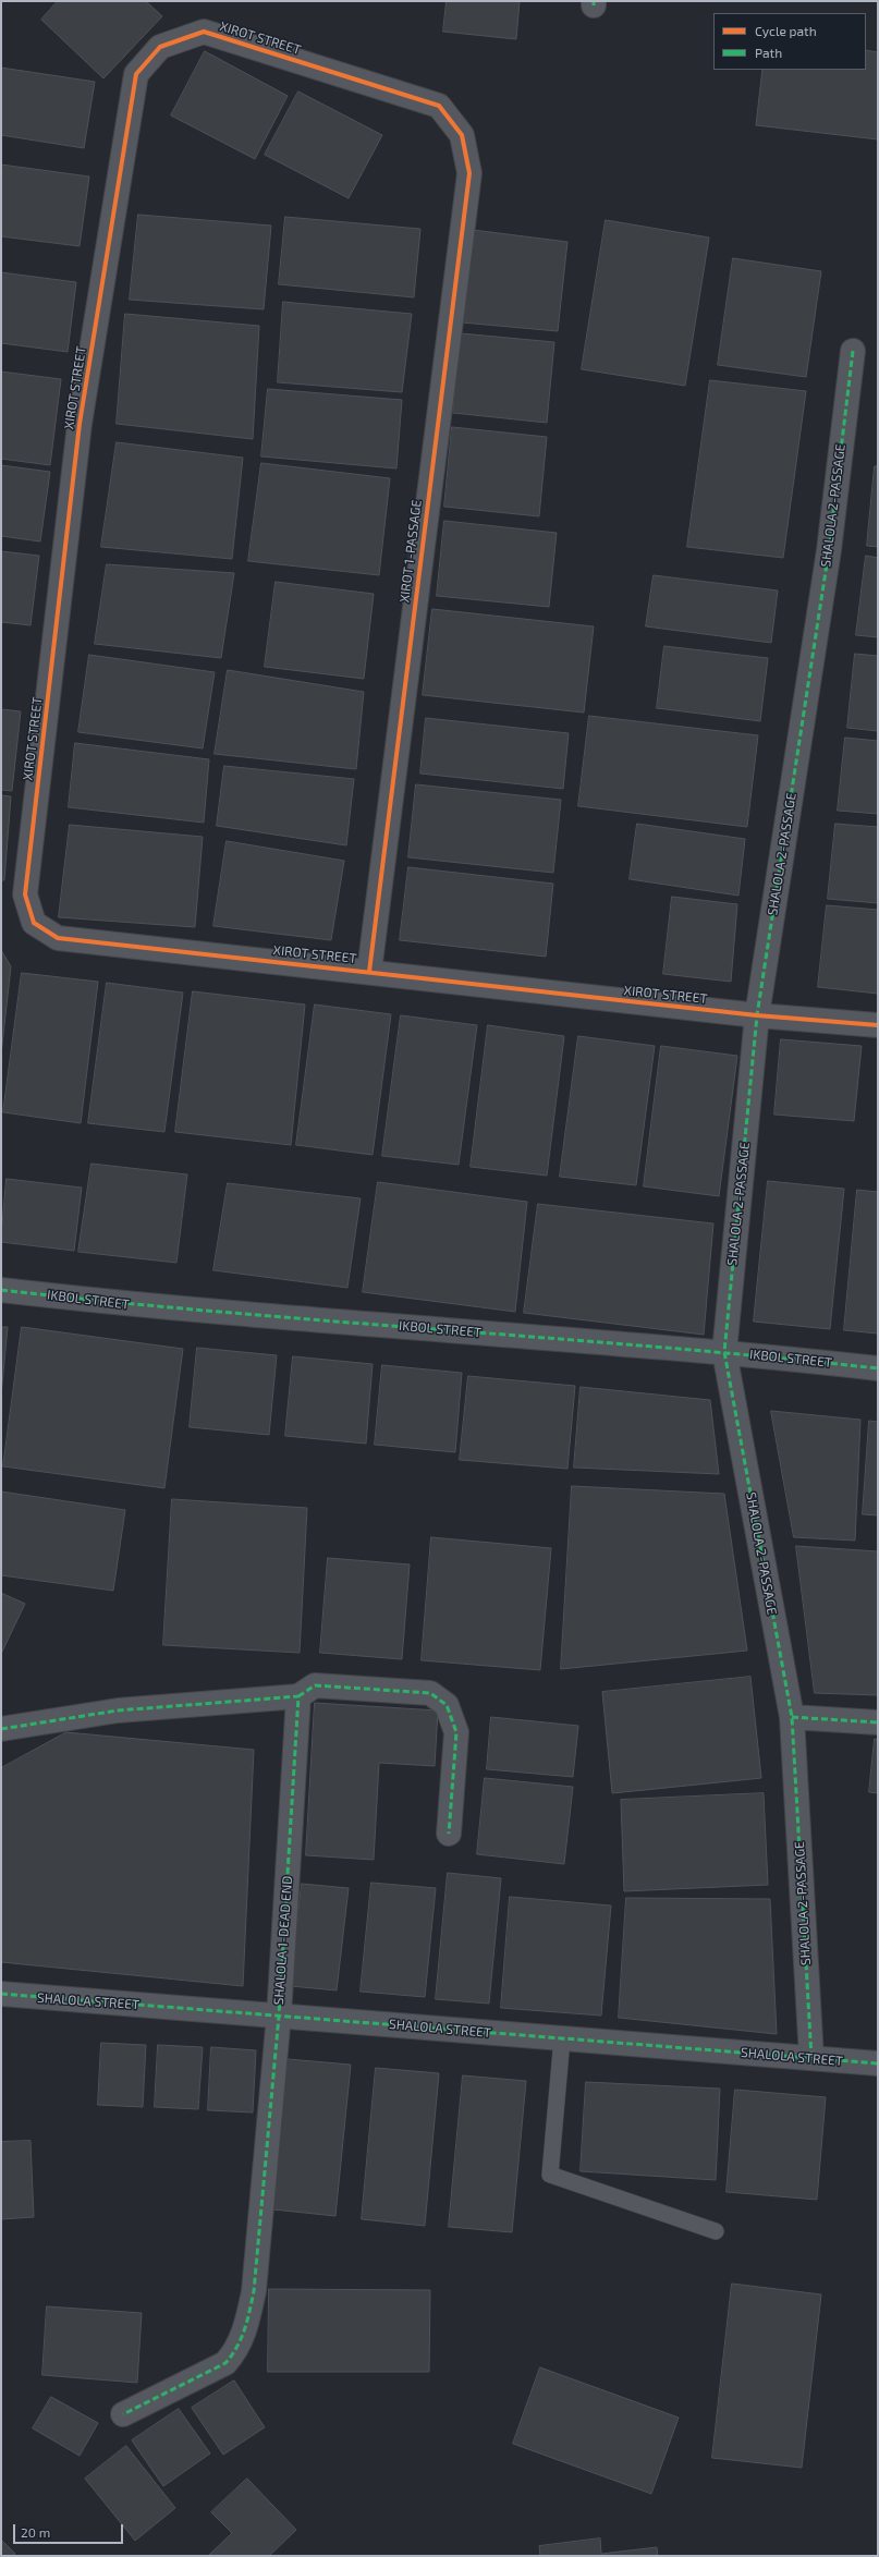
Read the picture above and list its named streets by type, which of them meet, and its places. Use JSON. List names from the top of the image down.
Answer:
{
  "streets": {
    "street": [
      "XIROT STREET",
      "SHALOLA 2-PASSAGE",
      "XIROT 1-PASSAGE",
      "IKBOL STREET",
      "SHALOLA 1-DEAD END",
      "SHALOLA STREET"
    ]
  },
  "crossings": [
    ["XIROT STREET", "SHALOLA 2-PASSAGE"],
    ["XIROT STREET", "XIROT 1-PASSAGE"],
    ["SHALOLA 2-PASSAGE", "IKBOL STREET"],
    ["SHALOLA 2-PASSAGE", "SHALOLA STREET"],
    ["SHALOLA 1-DEAD END", "SHALOLA STREET"]
  ],
  "legend": ["Cycle path", "Path"],
  "scale_bar": "20 m"
}
